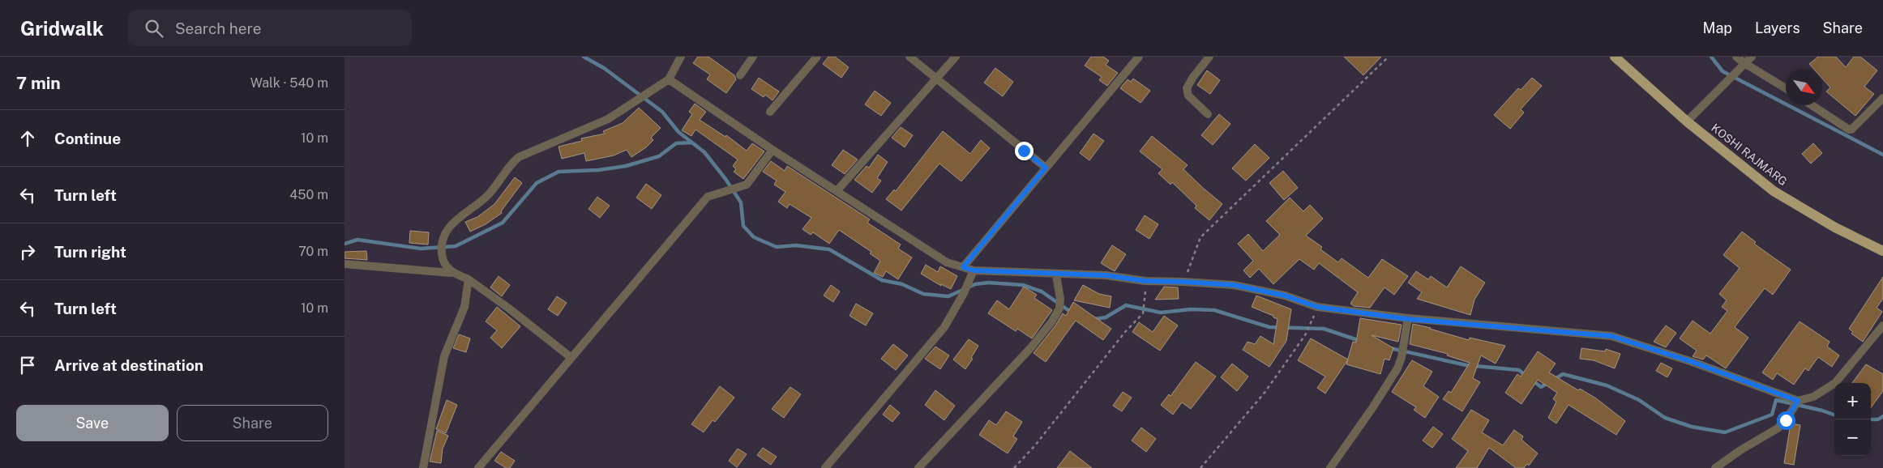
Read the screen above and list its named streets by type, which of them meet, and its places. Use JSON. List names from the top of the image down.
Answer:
{
  "streets": {
    "main road": ["KOSHI RAJMARG"]
  },
  "north": "bottom right",
  "page": {
    "header": "Gridwalk",
    "search": "Search here",
    "nav": ["Map", "Layers", "Share"],
    "heading": ["7 min", "Walk · 540 m"],
    "list": [
      ["Continue", "10 m"],
      ["Turn left", "450 m"],
      ["Turn right", "70 m"],
      ["Turn left", "10 m"],
      "Arrive at destination"
    ],
    "map_buttons": ["+", "−"],
    "buttons": ["Save", "Share"]
  }
}
